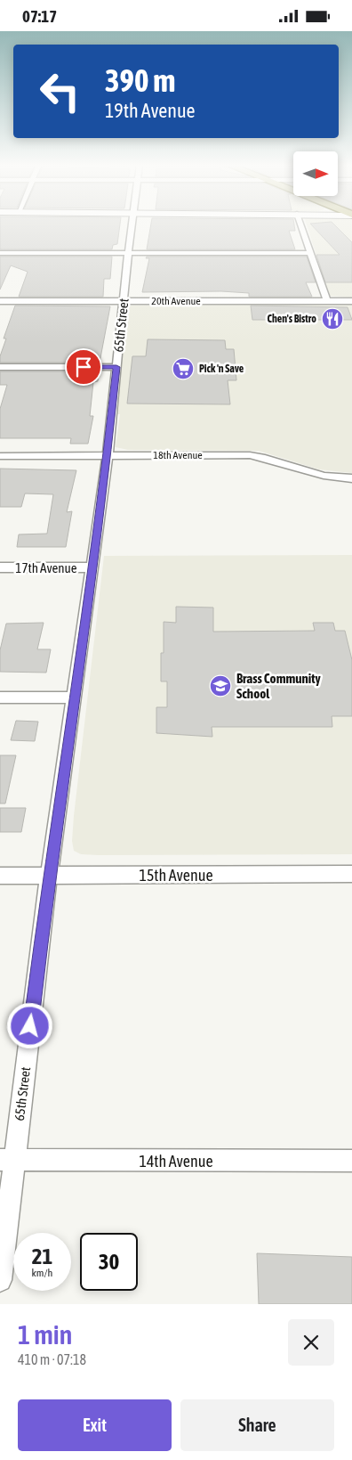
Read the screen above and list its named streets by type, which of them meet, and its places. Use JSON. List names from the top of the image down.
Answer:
{
  "streets": {
    "street": [
      "20th Avenue",
      "65th Street",
      "18th Avenue",
      "17th Avenue",
      "15th Avenue",
      "14th Avenue"
    ]
  },
  "crossings": [
    ["20th Avenue", "65th Street"],
    ["65th Street", "18th Avenue"],
    ["65th Street", "17th Avenue"],
    ["65th Street", "15th Avenue"],
    ["65th Street", "14th Avenue"]
  ],
  "places": {
    "restaurant": ["Chen's Bistro"],
    "supermarket": ["Pick 'n Save"],
    "school or university": ["Brass Community School"]
  },
  "north": "right",
  "page": {
    "status": "07:17",
    "turn": ["390 m", "19th Avenue"],
    "speed": "21 km/h",
    "limit": "30",
    "heading": ["1 min", "410 m · 07:18"],
    "buttons": ["Exit", "Share"]
  }
}
